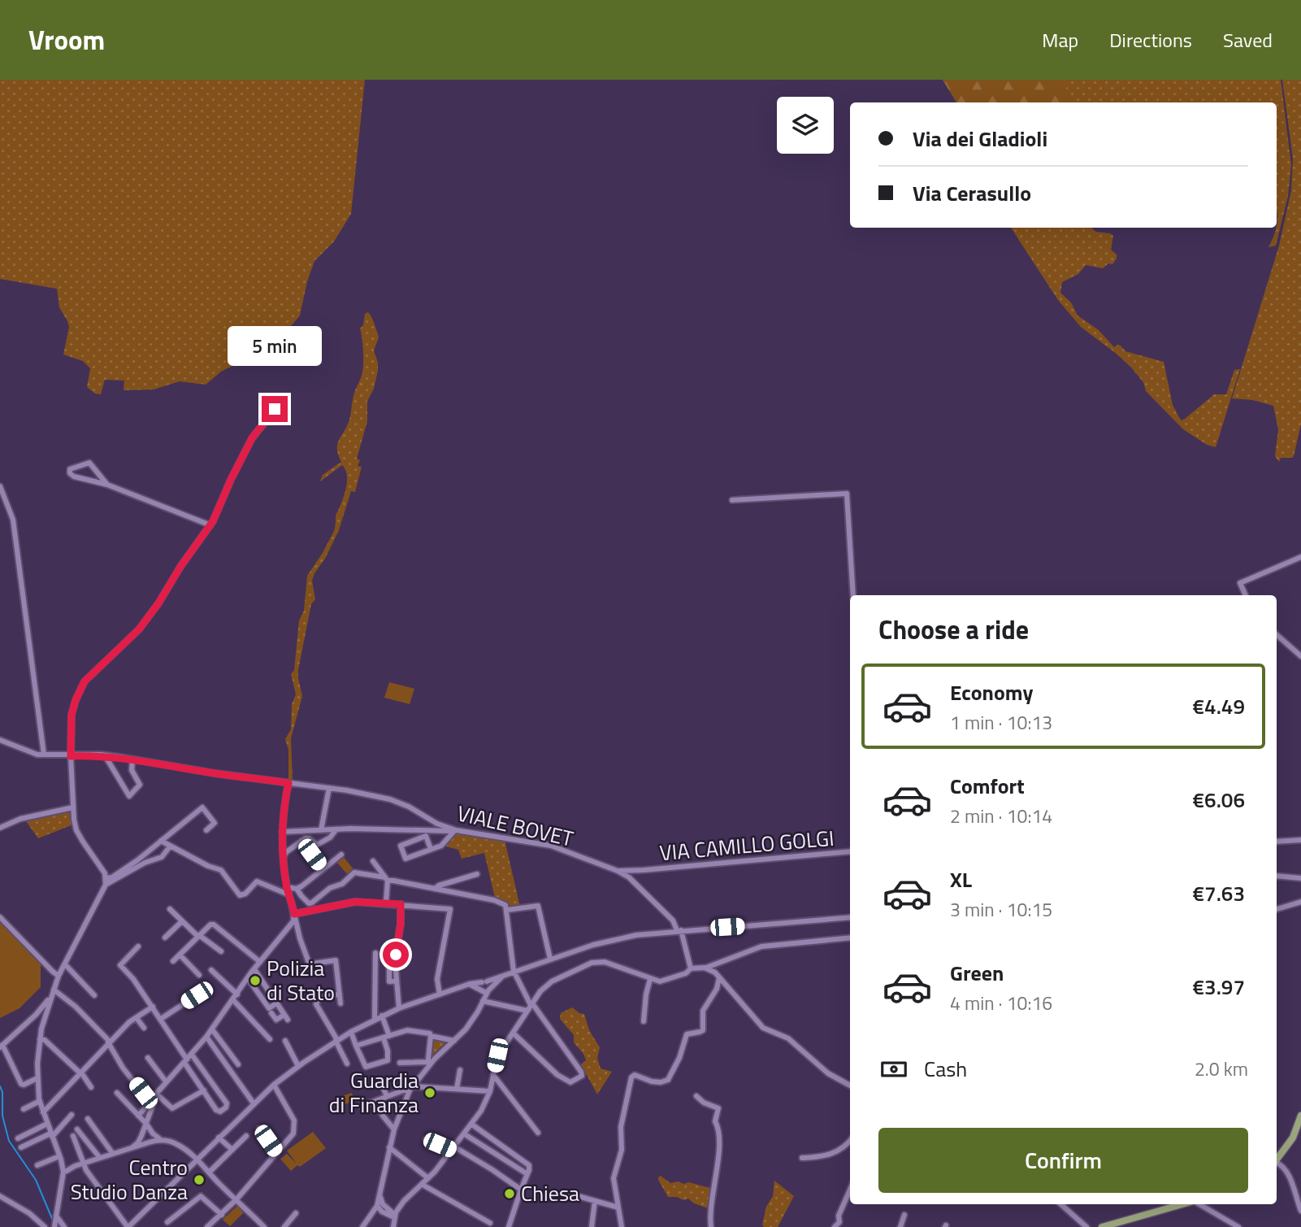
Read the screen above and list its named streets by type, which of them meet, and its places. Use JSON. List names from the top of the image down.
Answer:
{
  "streets": {
    "street": ["VIALE BOVET", "VIA CAMILLO GOLGI"]
  },
  "crossings": [
    ["VIALE BOVET", "VIA CAMILLO GOLGI"]
  ],
  "places": [
    "Polizia di Stato",
    "Guardia di Finanza",
    "Centro Studio Danza",
    "Chiesa"
  ],
  "page": {
    "header": "Vroom",
    "nav": ["Map", "Directions", "Saved"],
    "banner": ["Via dei Gladioli", "Via Cerasullo"],
    "bubble": "5 min",
    "heading": "Choose a ride",
    "list": [
      {
        "name": "Economy",
        "note": "1 min · 10:13",
        "value": "€4.49"
      },
      {
        "name": "Comfort",
        "note": "2 min · 10:14",
        "value": "€6.06"
      },
      {
        "name": "XL",
        "note": "3 min · 10:15",
        "value": "€7.63"
      },
      {
        "name": "Green",
        "note": "4 min · 10:16",
        "value": "€3.97"
      }
    ],
    "pay": ["Cash", "2.0 km"],
    "buttons": "Confirm"
  }
}
